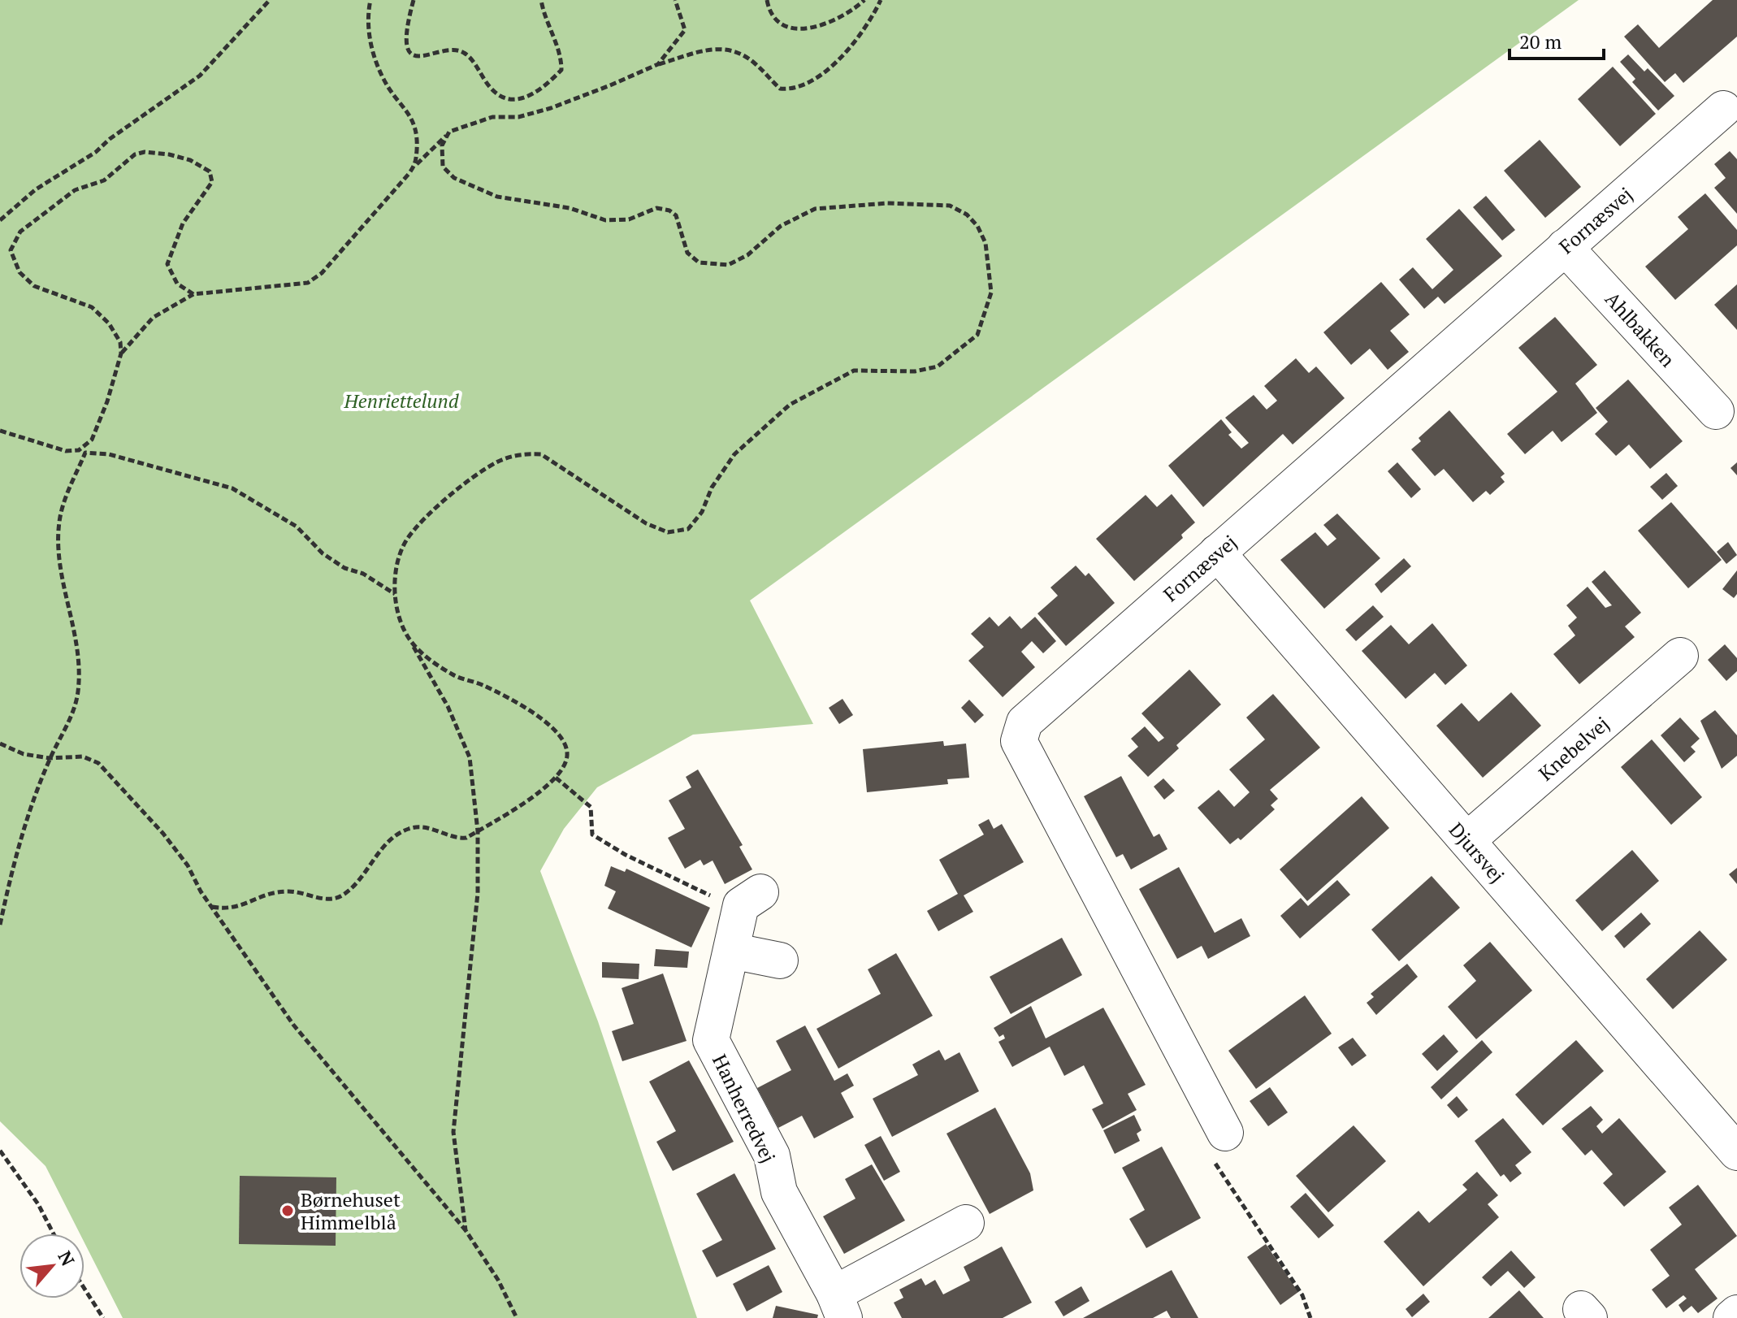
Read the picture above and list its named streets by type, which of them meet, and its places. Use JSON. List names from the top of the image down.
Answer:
{
  "streets": {
    "street": [
      "Fornæsvej",
      "Ahlbakken",
      "Knebelvej",
      "Djursvej",
      "Hanherredvej"
    ]
  },
  "crossings": [
    ["Fornæsvej", "Ahlbakken"],
    ["Fornæsvej", "Djursvej"],
    ["Knebelvej", "Djursvej"]
  ],
  "parks": ["Henriettelund"],
  "places": ["Børnehuset Himmelblå"],
  "scale_bar": "20 m",
  "north": "top right"
}
